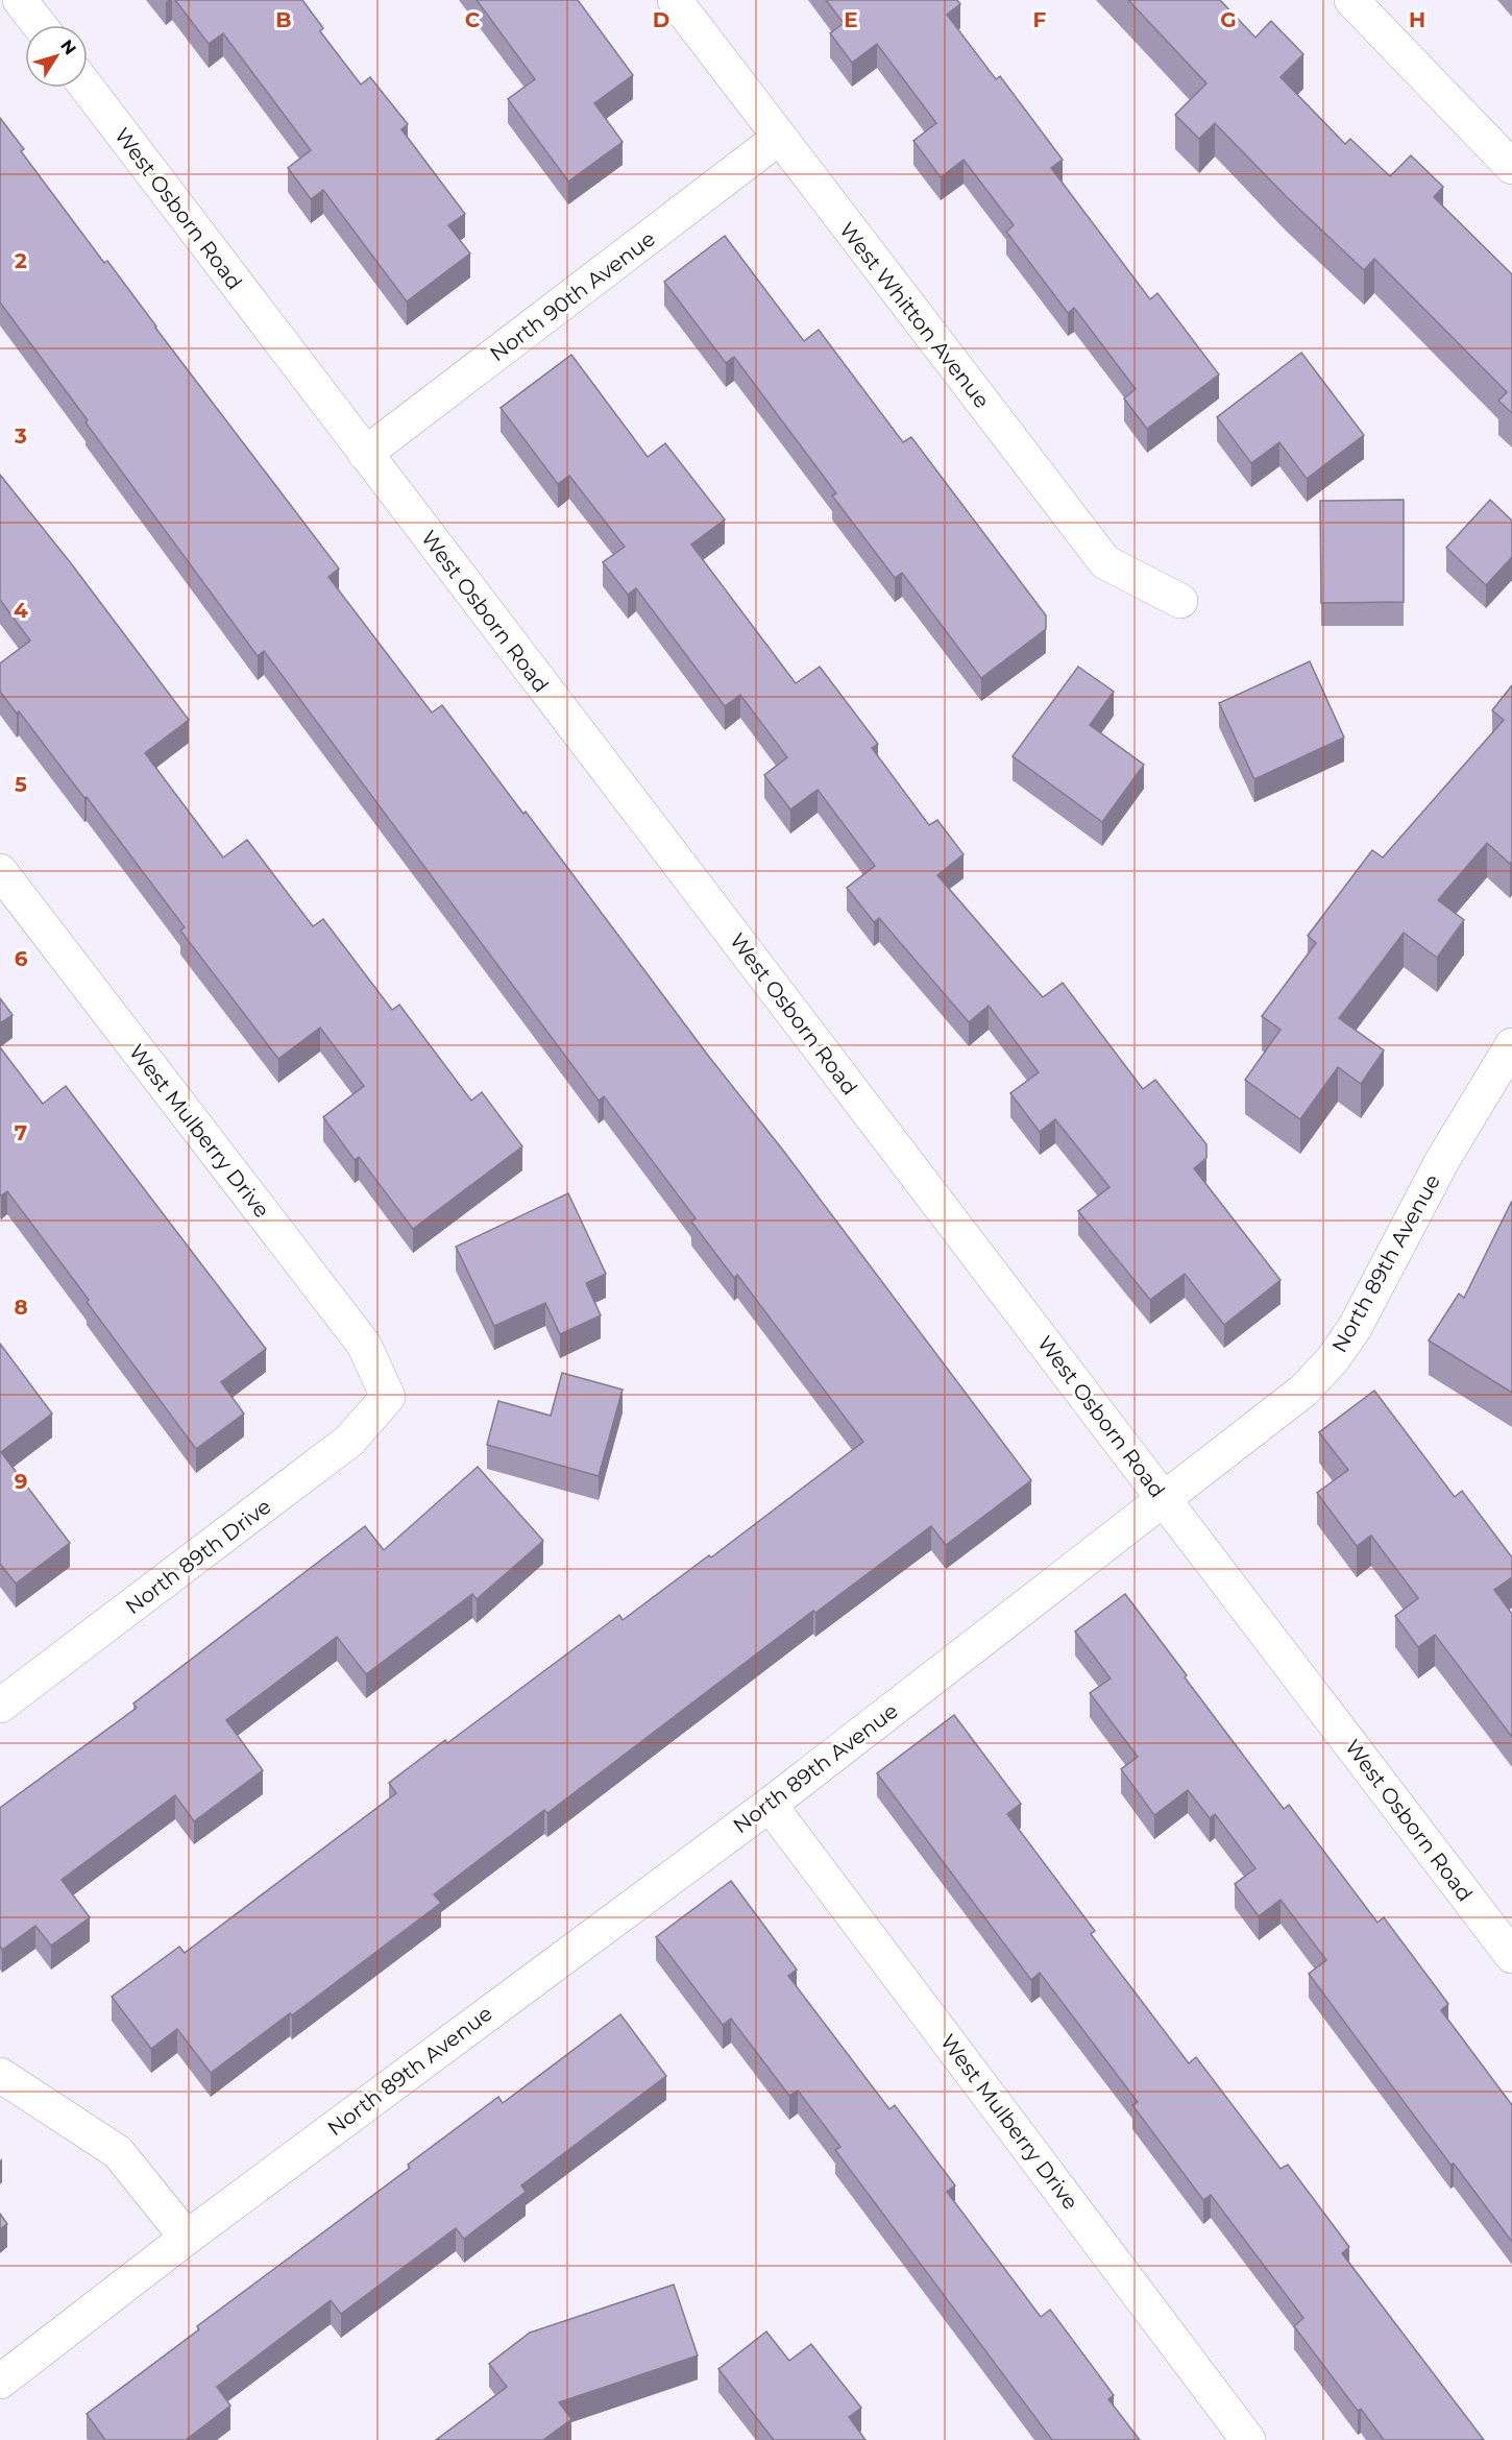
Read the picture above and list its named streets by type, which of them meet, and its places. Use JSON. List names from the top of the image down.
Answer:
{
  "streets": {
    "street": [
      "West Osborn Road",
      "North 90th Avenue",
      "West Whitton Avenue",
      "West Mulberry Drive",
      "North 89th Avenue",
      "North 89th Drive"
    ]
  },
  "crossings": [
    ["West Osborn Road", "North 90th Avenue"],
    ["West Osborn Road", "North 89th Avenue"],
    ["North 90th Avenue", "West Whitton Avenue"],
    ["West Mulberry Drive", "North 89th Avenue"],
    ["West Mulberry Drive", "North 89th Drive"]
  ],
  "north": "top right",
  "grid": {
    "columns": [
      "B",
      "C",
      "D",
      "E",
      "F",
      "G",
      "H"
    ],
    "rows": [
      "2",
      "3",
      "4",
      "5",
      "6",
      "7",
      "8",
      "9"
    ]
  }
}
